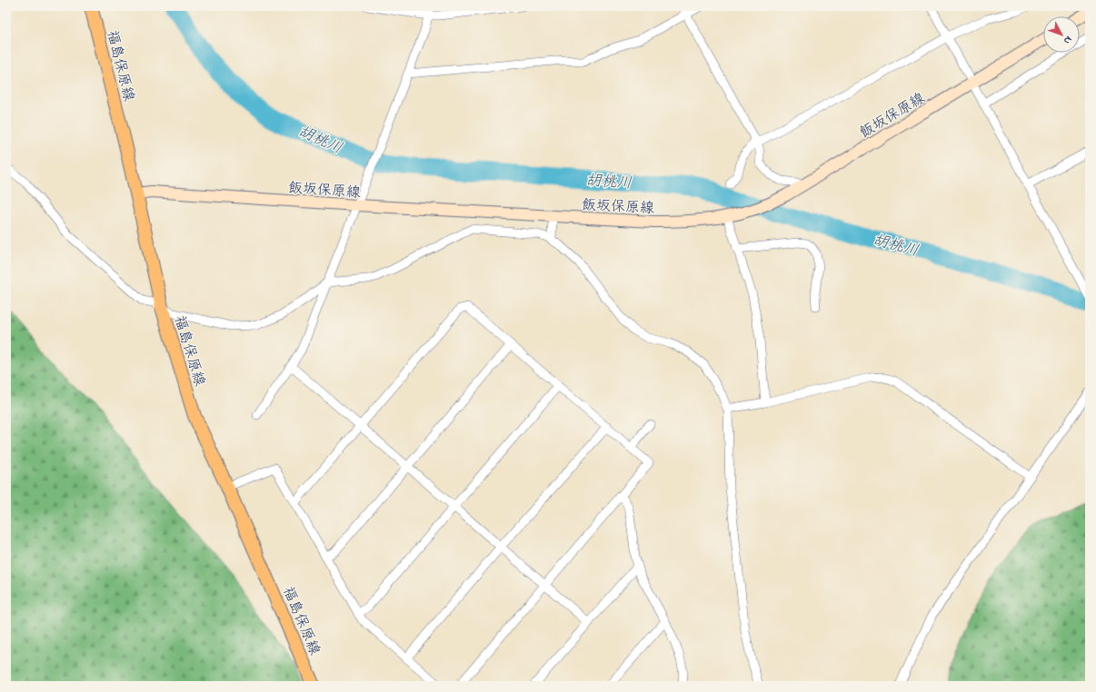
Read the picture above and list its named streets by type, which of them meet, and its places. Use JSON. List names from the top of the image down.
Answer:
{
  "streets": {
    "main road": ["福島保原線", "飯坂保原線"]
  },
  "crossings": [
    ["福島保原線", "飯坂保原線"]
  ],
  "water": ["胡桃川"],
  "north": "bottom right"
}
